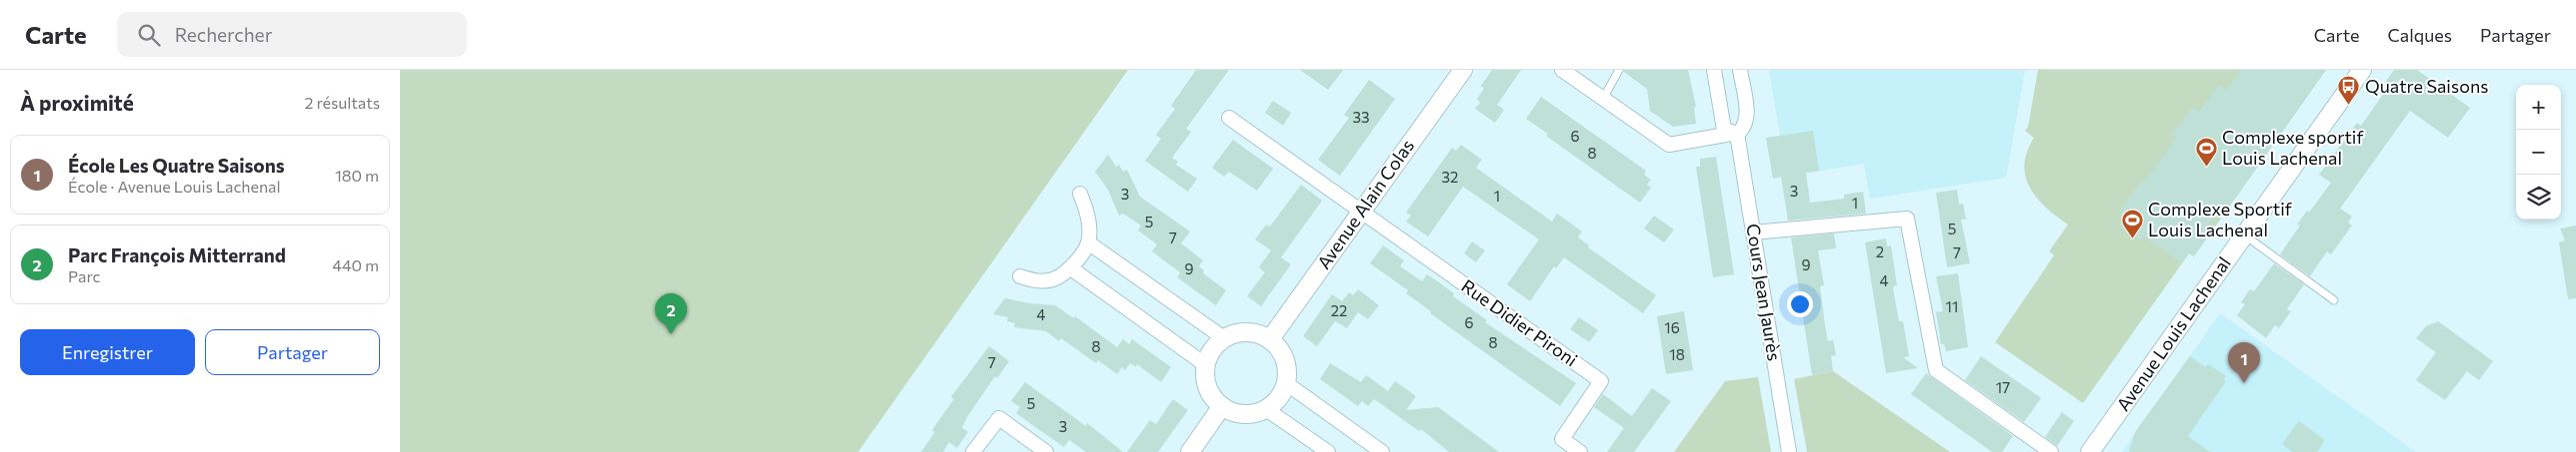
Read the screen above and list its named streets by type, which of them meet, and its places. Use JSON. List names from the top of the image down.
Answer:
{
  "streets": {
    "street": [
      "Avenue Alain Colas",
      "Cours Jean Jaurès",
      "Rue Didier Pironi",
      "Avenue Louis Lachenal"
    ]
  },
  "crossings": [
    ["Avenue Alain Colas", "Rue Didier Pironi"]
  ],
  "places": {
    "bus stop": ["Quatre Saisons"],
    "sports": ["Complexe sportif Louis Lachenal", "Complexe Sportif Louis Lachenal"]
  },
  "house_numbers": [
    "33",
    "6",
    "8",
    "32",
    "3",
    "3",
    "1",
    "1",
    "5",
    "5",
    "7",
    "2",
    "7",
    "9",
    "9",
    "4",
    "11",
    "22",
    "4",
    "6",
    "16",
    "8",
    "8",
    "18",
    "7",
    "17",
    "5",
    "3"
  ],
  "page": {
    "header": "Carte",
    "search": "Rechercher",
    "nav": ["Carte", "Calques", "Partager"],
    "heading": ["À proximité", "2 résultats"],
    "map_buttons": ["+", "−"],
    "list": [
      {
        "mark": "1",
        "name": "École Les Quatre Saisons",
        "note": "École · Avenue Louis Lachenal",
        "value": "180 m"
      },
      {
        "mark": "2",
        "name": "Parc François Mitterrand",
        "note": "Parc",
        "value": "440 m"
      }
    ],
    "pins": ["2", "1"],
    "buttons": ["Enregistrer", "Partager"]
  }
}
